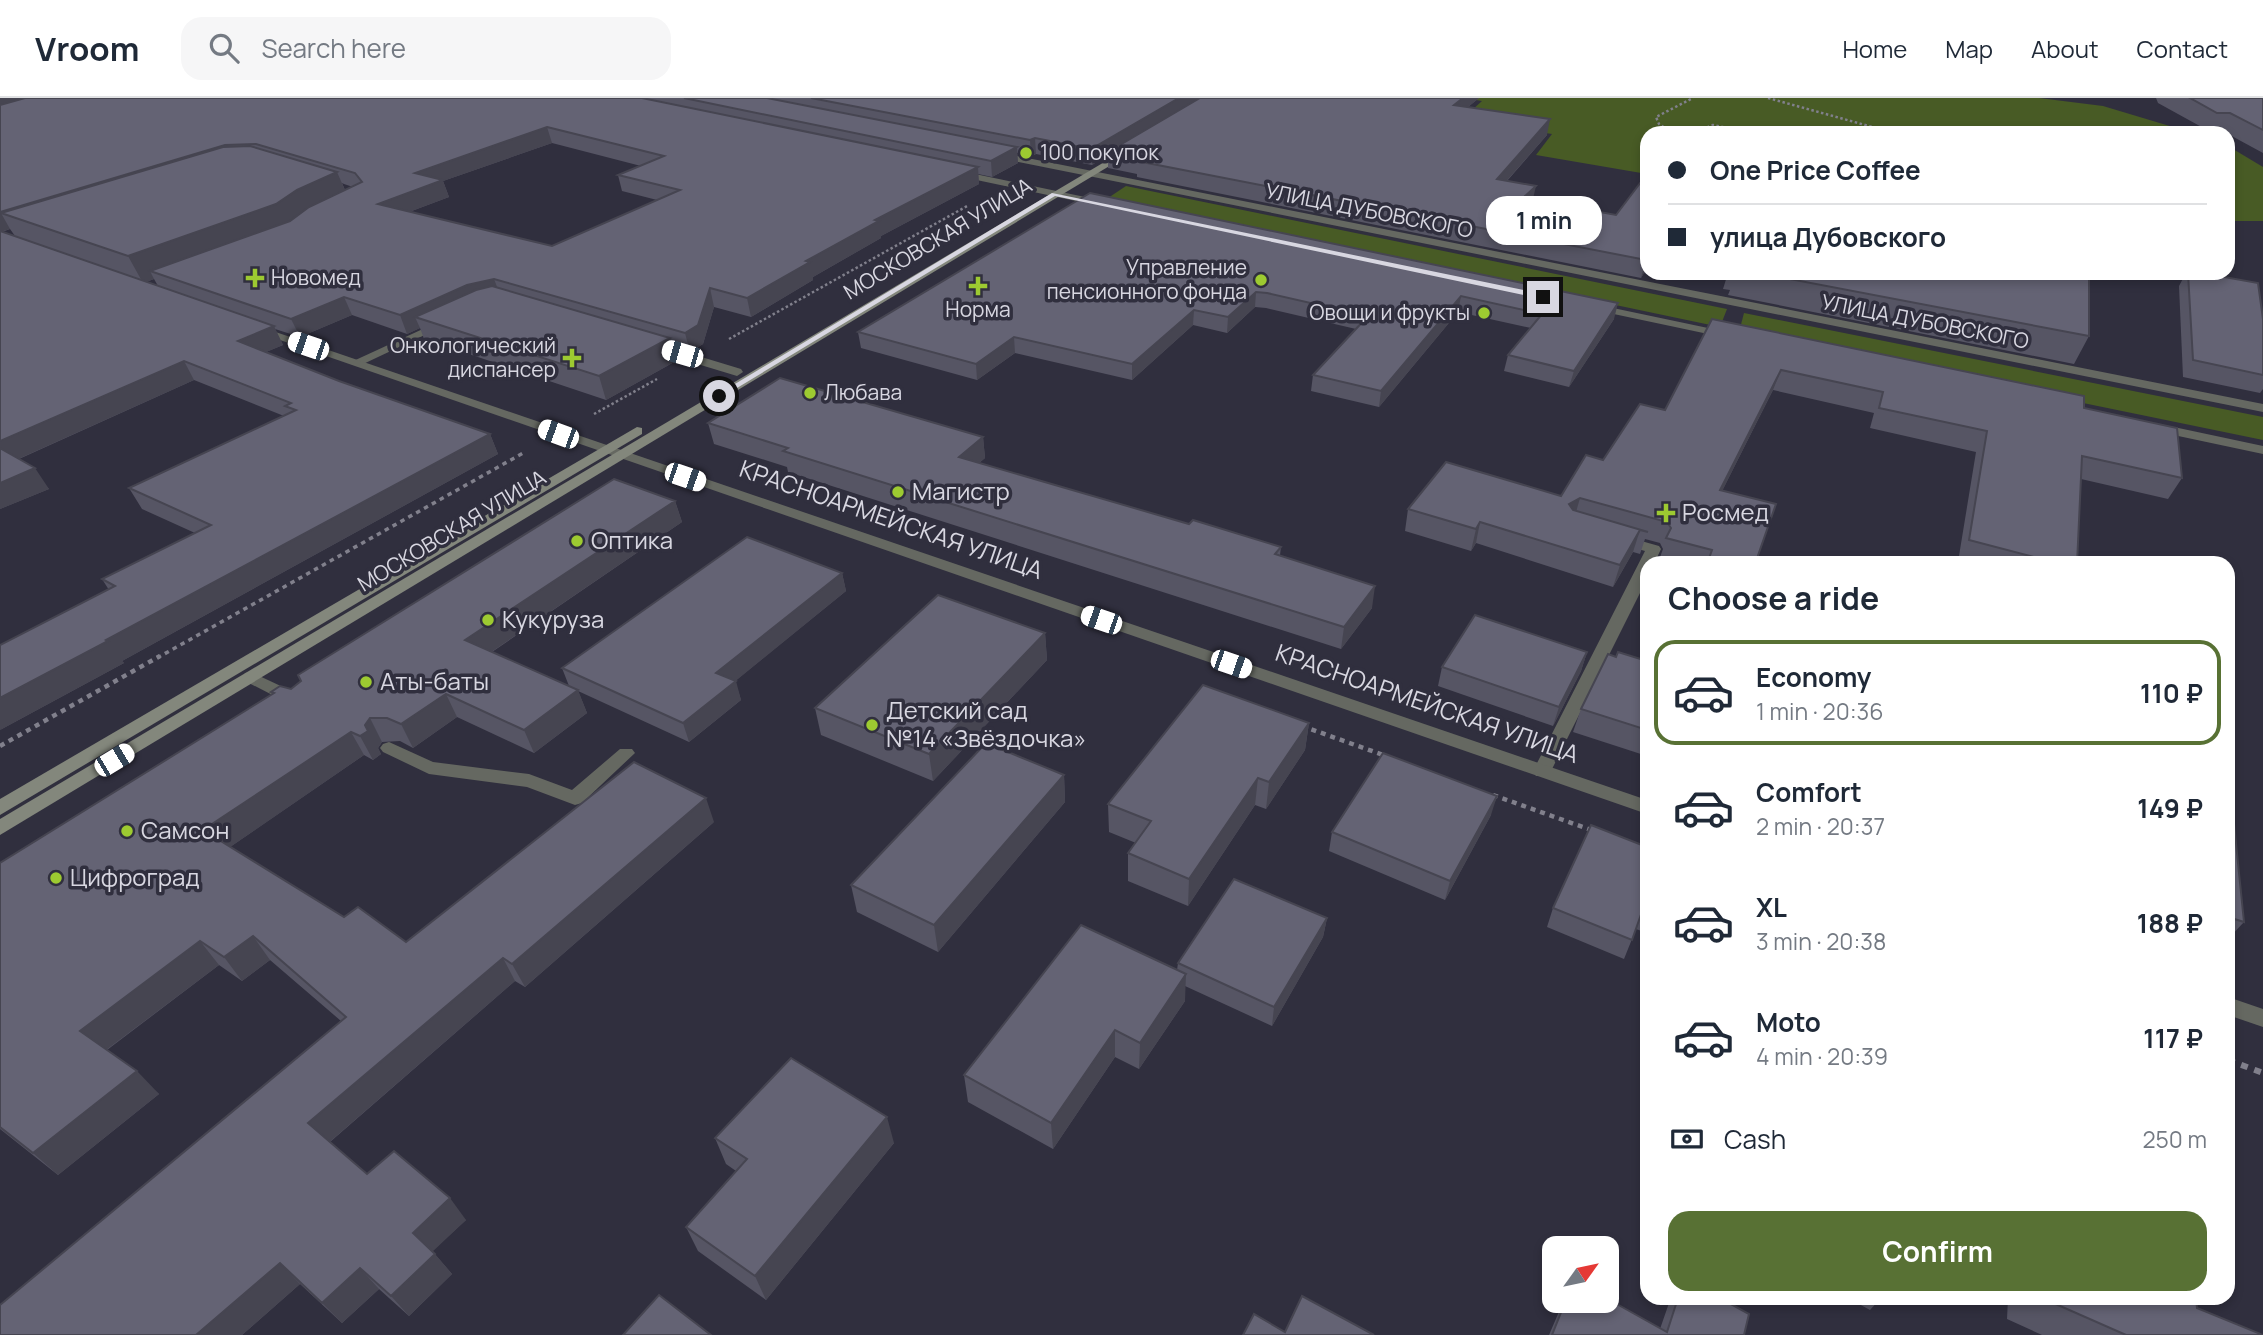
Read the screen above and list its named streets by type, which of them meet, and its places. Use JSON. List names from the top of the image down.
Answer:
{
  "streets": {
    "main road": ["МОСКОВСКАЯ УЛИЦА"],
    "street": ["УЛИЦА ДУБОВСКОГО", "КРАСНОАРМЕЙСКАЯ УЛИЦА"]
  },
  "crossings": [
    ["УЛИЦА ДУБОВСКОГО", "МОСКОВСКАЯ УЛИЦА"],
    ["МОСКОВСКАЯ УЛИЦА", "КРАСНОАРМЕЙСКАЯ УЛИЦА"]
  ],
  "places": {
    "other": [
      "100 покупок",
      "Управление пенсионного фонда",
      "Овощи и фрукты",
      "Любава",
      "Магистр",
      "Оптика",
      "Кукуруза",
      "Аты-баты",
      "Детский сад №14 «Звёздочка»",
      "Самсон",
      "Цифроград"
    ],
    "health": [
      "Новомед",
      "Норма",
      "Онкологический диспансер",
      "Росмед"
    ]
  },
  "north": "top right",
  "page": {
    "header": "Vroom",
    "search": "Search here",
    "nav": [
      "Home",
      "Map",
      "About",
      "Contact"
    ],
    "banner": ["One Price Coffee", "улица Дубовского"],
    "bubble": "1 min",
    "heading": "Choose a ride",
    "list": [
      {
        "name": "Economy",
        "note": "1 min · 20:36",
        "value": "110 ₽"
      },
      {
        "name": "Comfort",
        "note": "2 min · 20:37",
        "value": "149 ₽"
      },
      {
        "name": "XL",
        "note": "3 min · 20:38",
        "value": "188 ₽"
      },
      {
        "name": "Moto",
        "note": "4 min · 20:39",
        "value": "117 ₽"
      }
    ],
    "pay": ["Cash", "250 m"],
    "buttons": "Confirm"
  }
}
